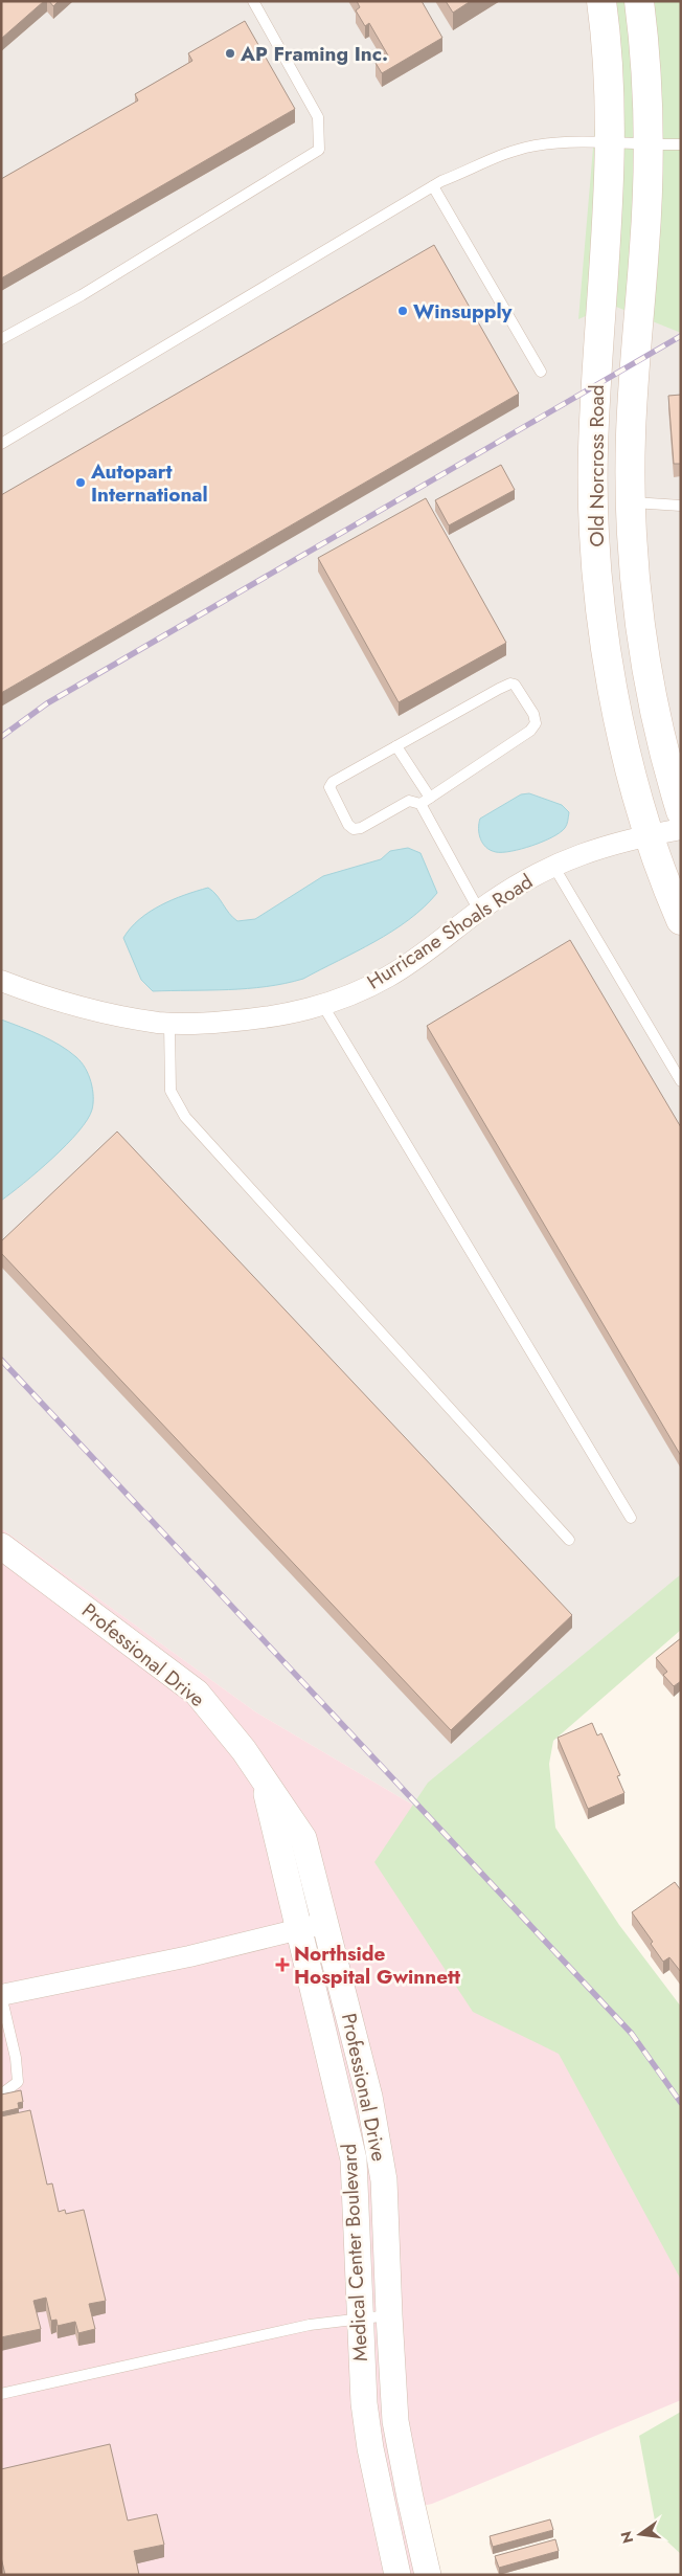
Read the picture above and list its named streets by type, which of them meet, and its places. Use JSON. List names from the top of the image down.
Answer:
{
  "streets": {
    "main road": ["Old Norcross Road"],
    "street": ["Hurricane Shoals Road", "Professional Drive", "Medical Center Boulevard"]
  },
  "crossings": [
    ["Old Norcross Road", "Hurricane Shoals Road"],
    ["Professional Drive", "Medical Center Boulevard"]
  ],
  "places": {
    "other": ["AP Framing Inc.", "Winsupply", "Autopart International"],
    "health": ["Northside Hospital Gwinnett"]
  },
  "north": "left"
}
